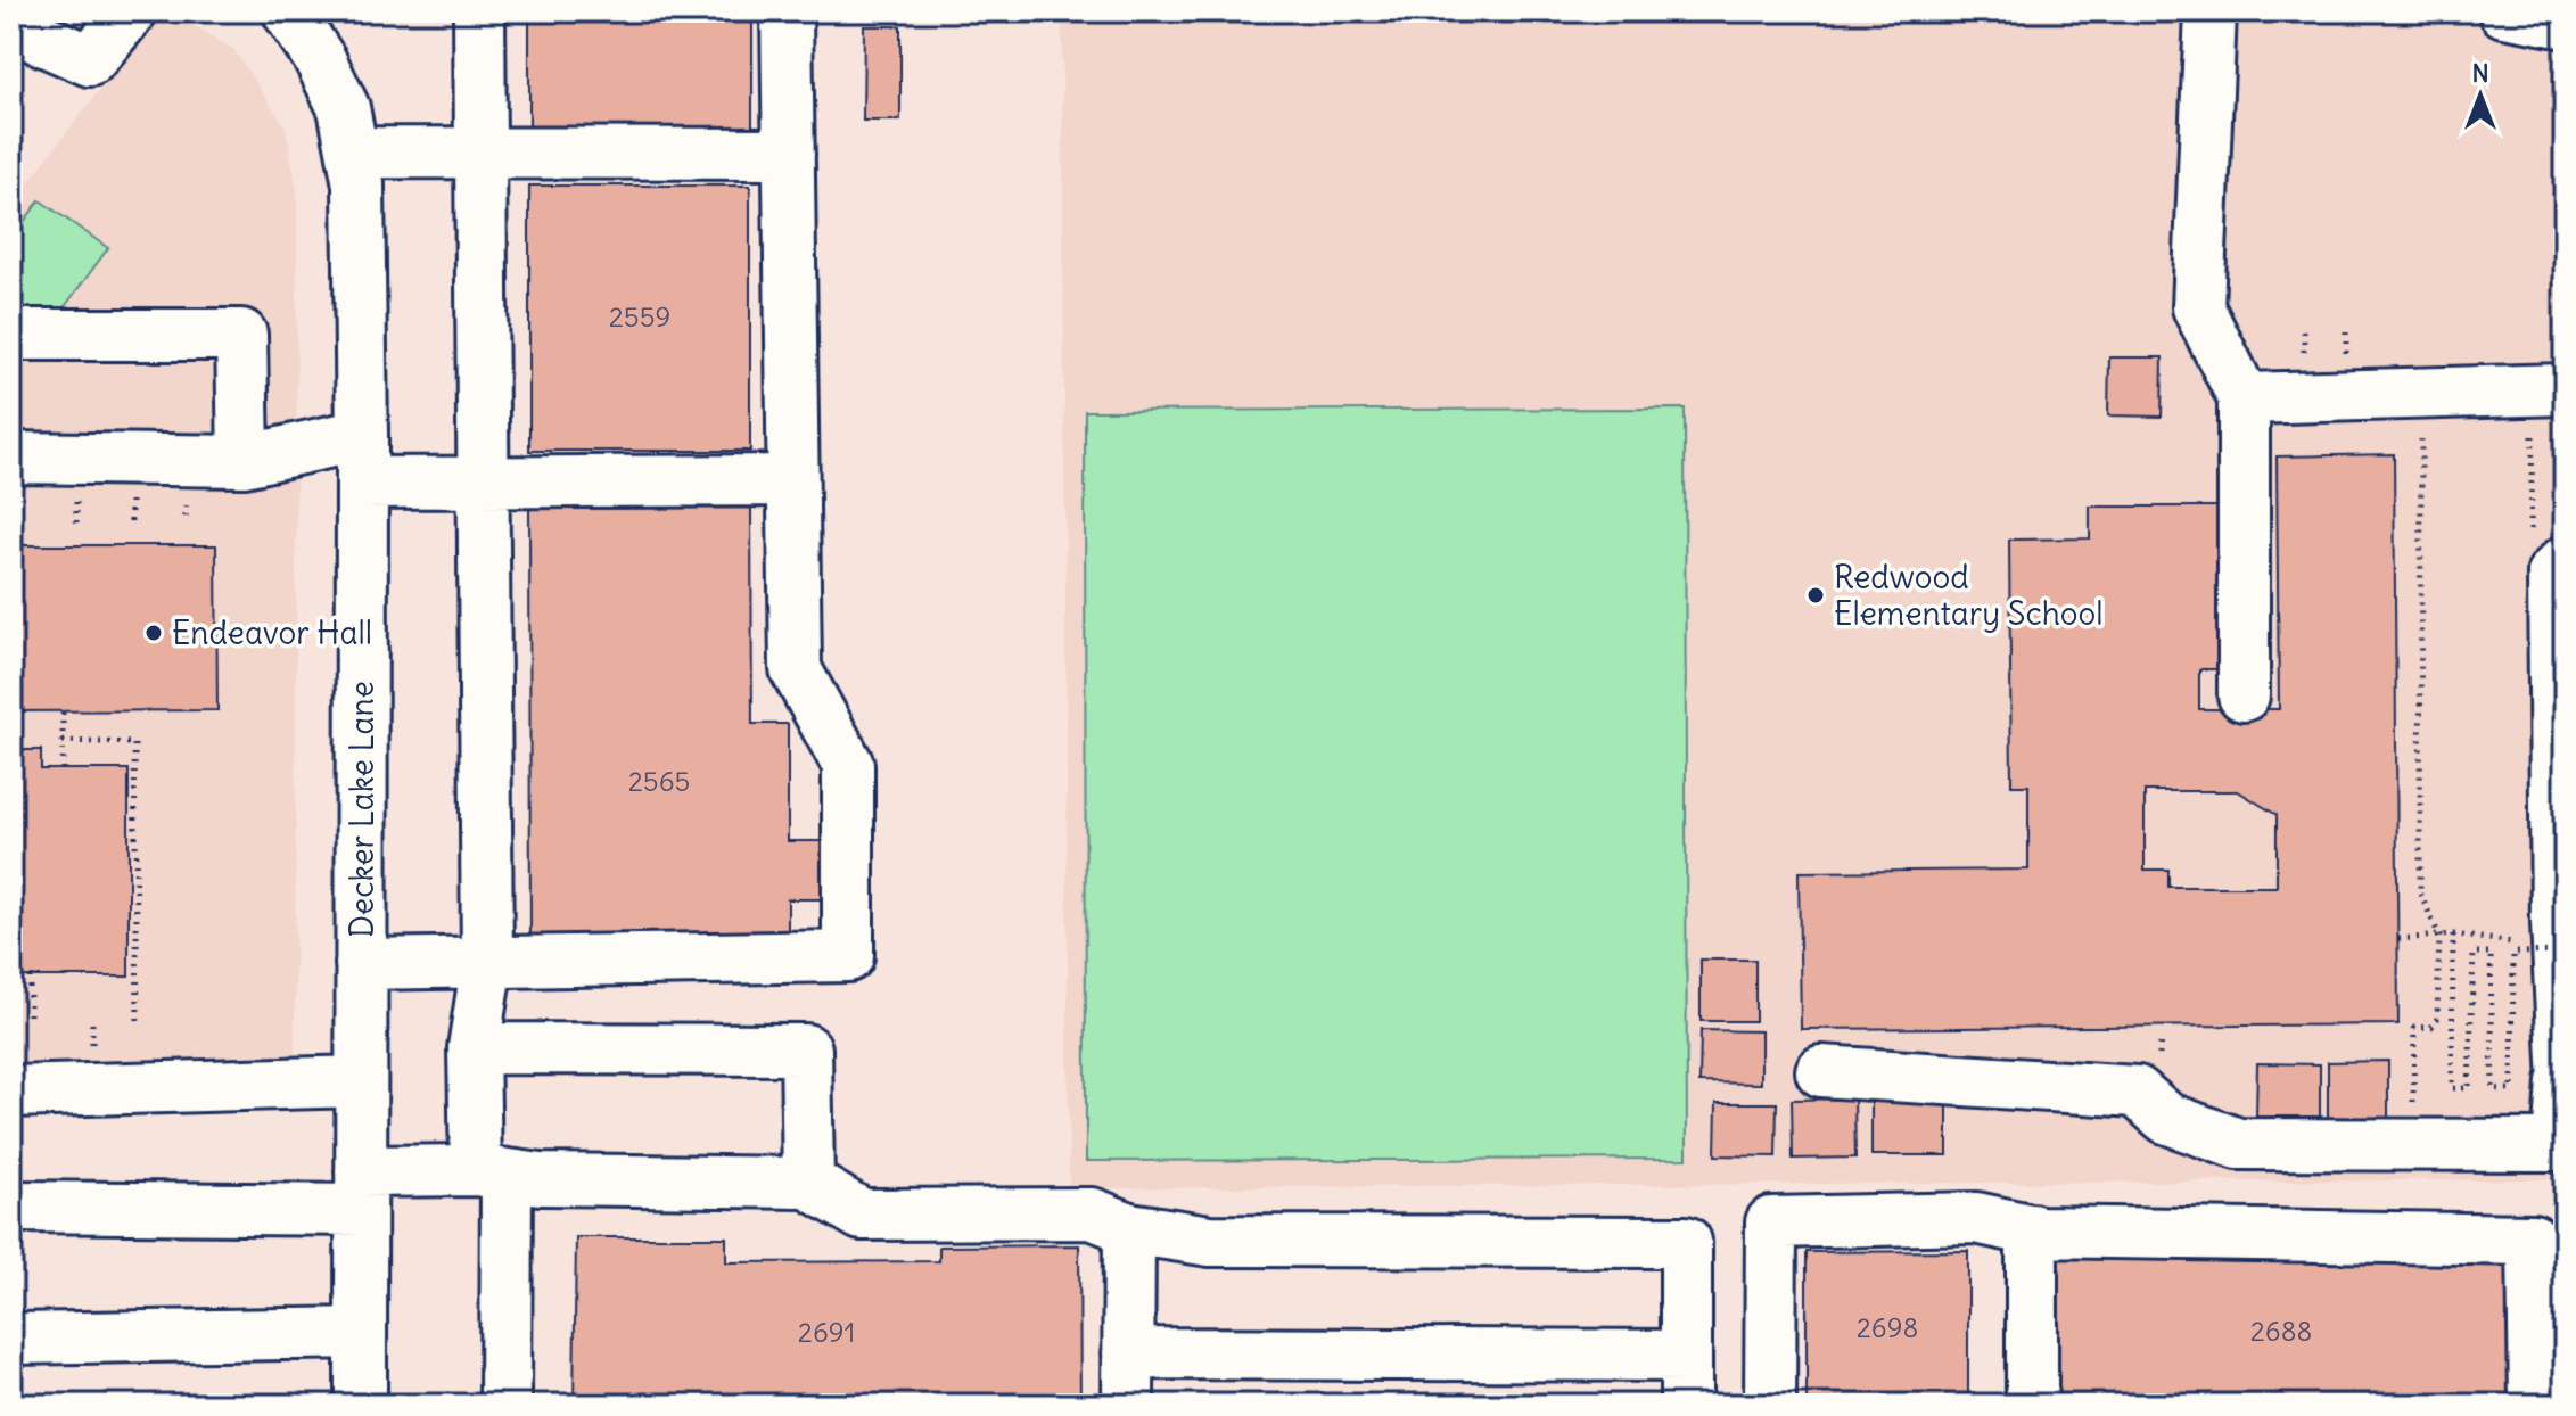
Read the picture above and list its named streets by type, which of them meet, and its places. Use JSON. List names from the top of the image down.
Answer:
{
  "streets": {
    "street": ["Decker Lake Lane"]
  },
  "places": ["Redwood Elementary School", "Endeavor Hall"],
  "house_numbers": [
    "2559",
    "2565",
    "2698",
    "2688",
    "2691"
  ],
  "north": "top"
}
